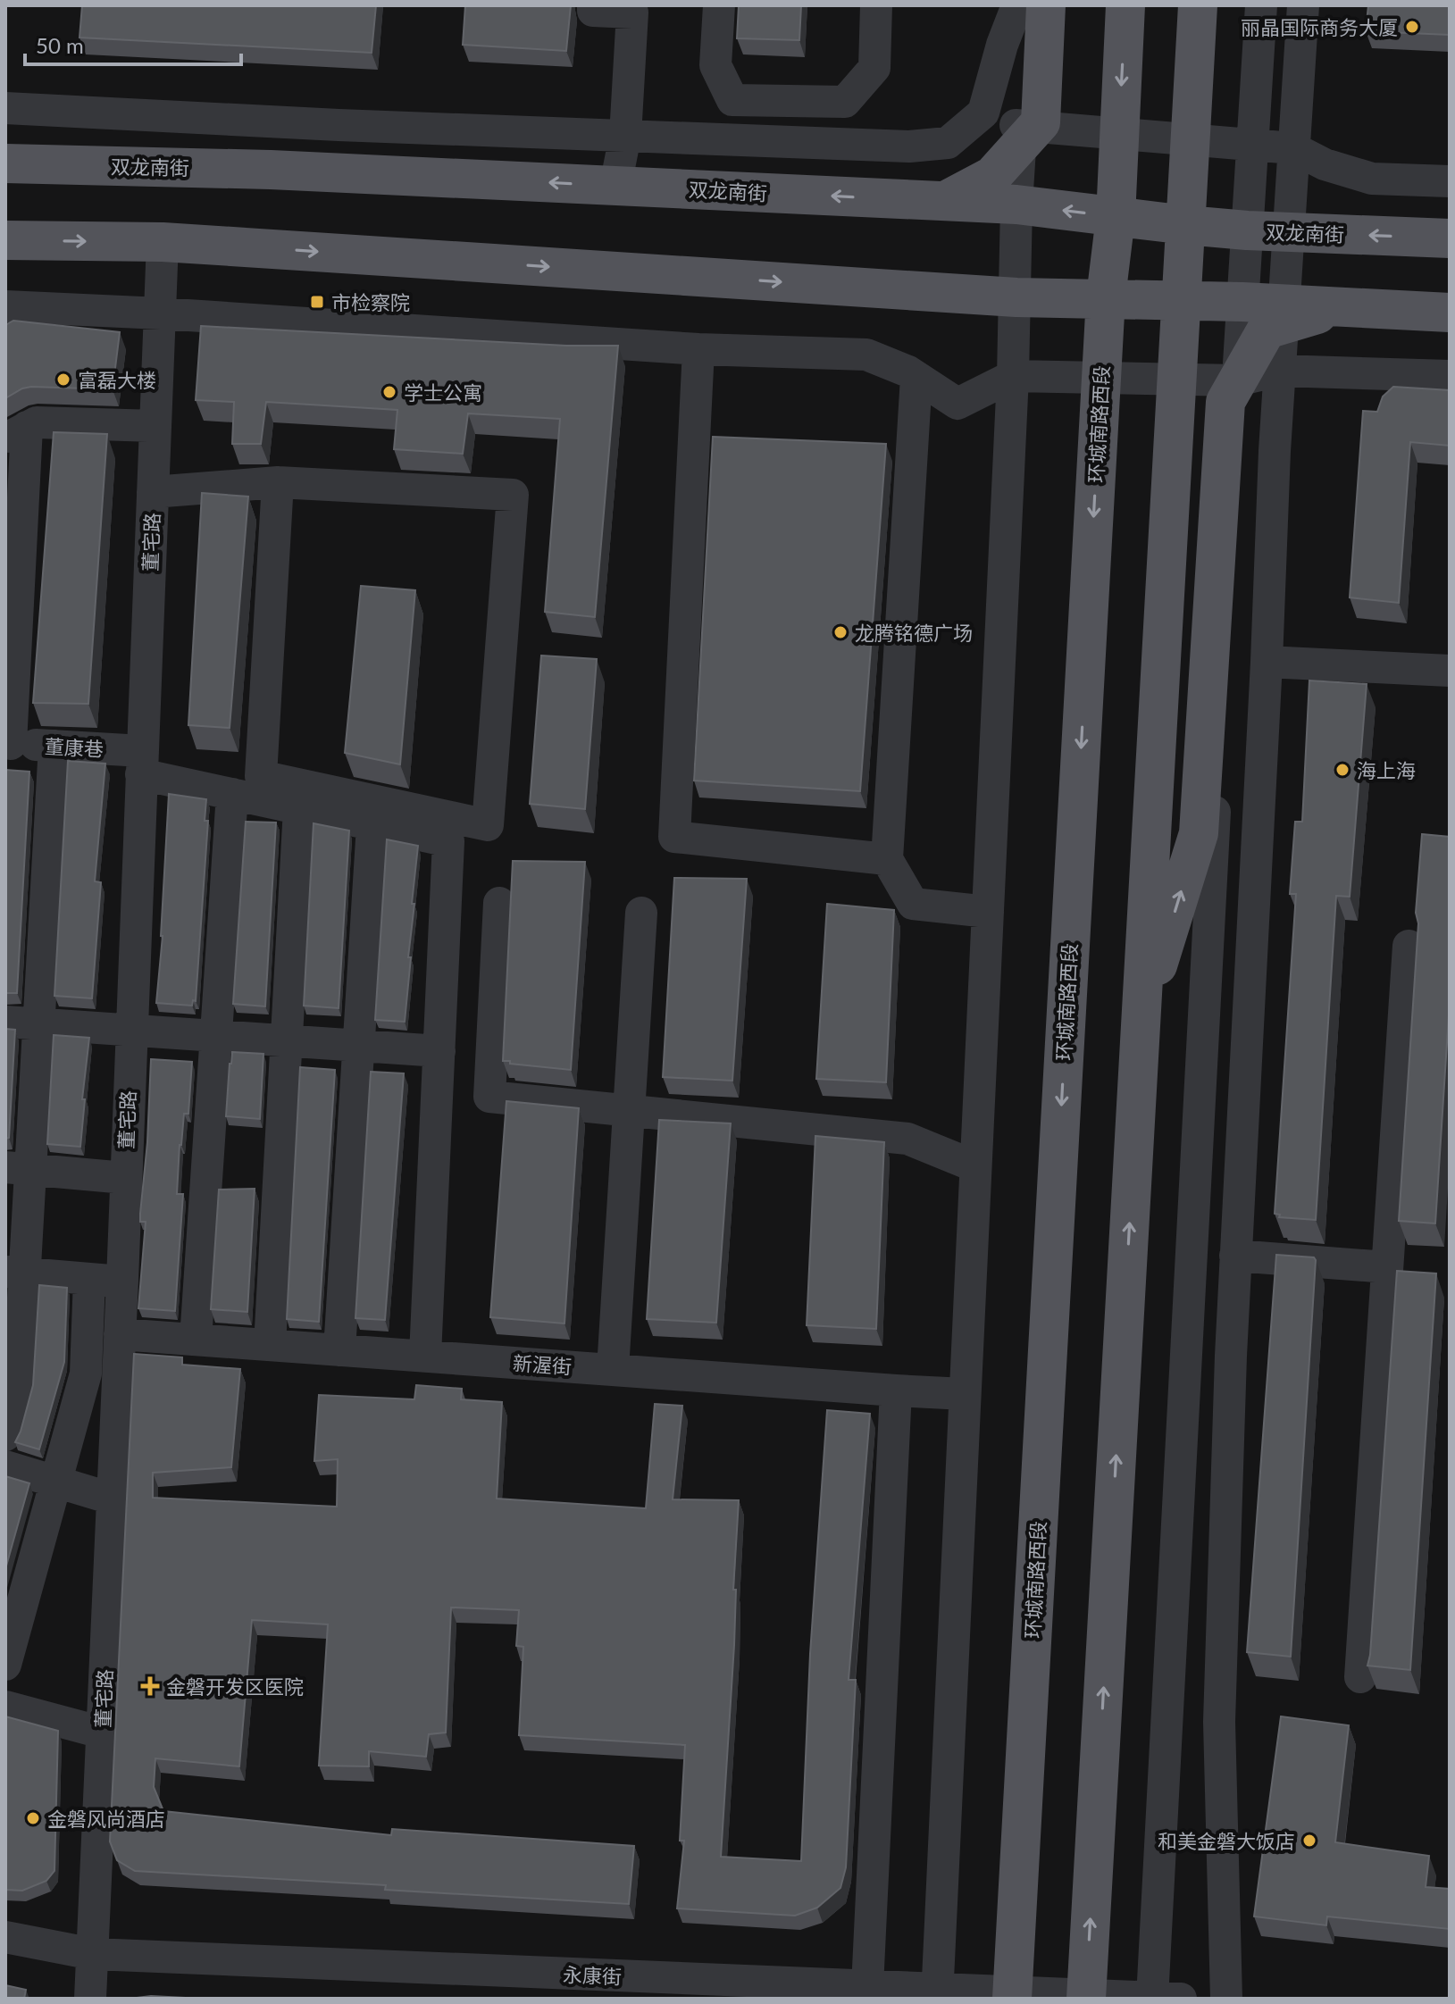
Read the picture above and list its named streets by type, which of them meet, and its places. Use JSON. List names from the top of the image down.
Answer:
{
  "streets": {
    "main road": ["双龙南街", "环城南路西段"],
    "street": [
      "董宅路",
      "董康巷",
      "新渥街",
      "永康街"
    ]
  },
  "crossings": [
    ["双龙南街", "环城南路西段"],
    ["环城南路西段", "永康街"],
    ["董宅路", "董康巷"],
    ["董宅路", "新渥街"],
    ["董宅路", "永康街"]
  ],
  "places": {
    "other": [
      "丽晶国际商务大厦",
      "富磊大楼",
      "学士公寓",
      "龙腾铭德广场",
      "海上海",
      "金磐风尚酒店",
      "和美金磐大饭店"
    ],
    "transit": ["市检察院"],
    "health": ["金磐开发区医院"]
  },
  "scale_bar": "50 m"
}
